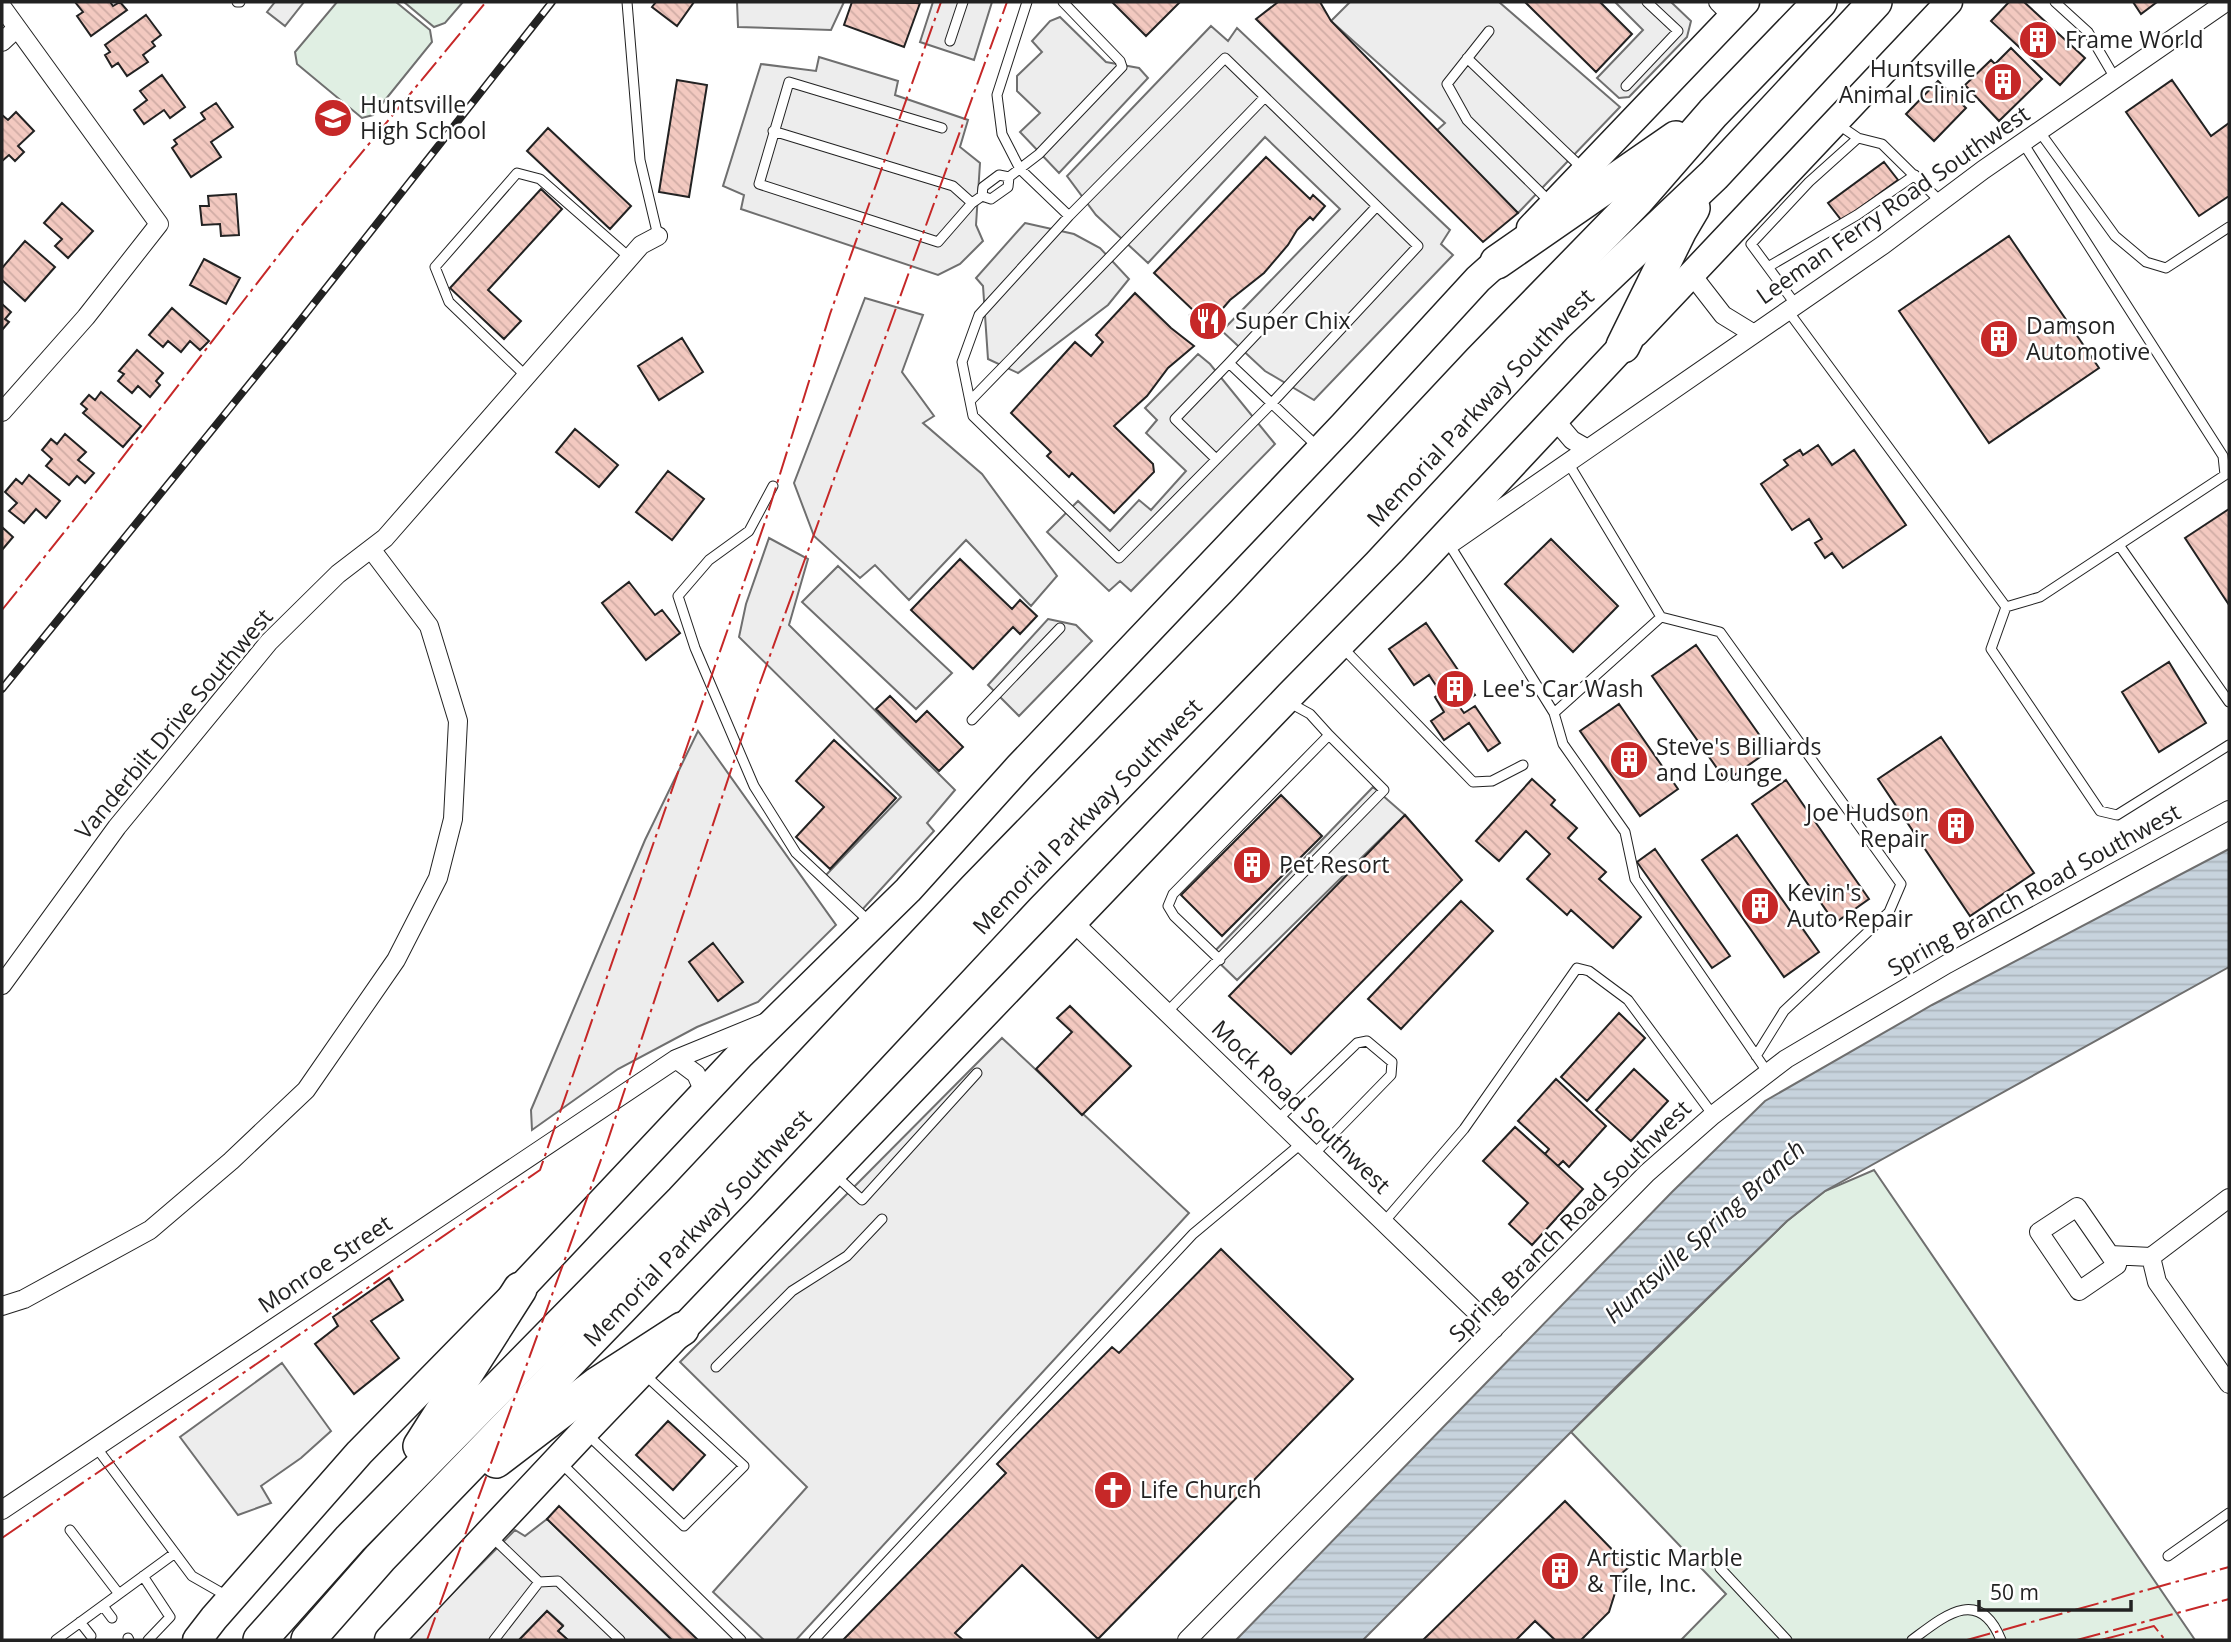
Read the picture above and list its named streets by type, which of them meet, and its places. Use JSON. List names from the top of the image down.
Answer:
{
  "streets": {
    "highway": ["Memorial Parkway Southwest"],
    "street": [
      "Leeman Ferry Road Southwest",
      "Vanderbilt Drive Southwest",
      "Spring Branch Road Southwest",
      "Mock Road Southwest",
      "Monroe Street"
    ]
  },
  "crossings": [
    ["Spring Branch Road Southwest", "Mock Road Southwest"]
  ],
  "water": ["Huntsville Spring Branch"],
  "places": {
    "building": [
      "Frame World",
      "Huntsville Animal Clinic",
      "Damson Automotive",
      "Lee's Car Wash",
      "Steve's Billiards and Lounge",
      "Joe Hudson Repair",
      "Pet Resort",
      "Kevin's Auto Repair",
      "Artistic Marble & Tile, Inc."
    ],
    "school or university": ["Huntsville High School"],
    "restaurant": ["Super Chix"],
    "church": ["Life Church"]
  },
  "scale_bar": "50 m"
}
